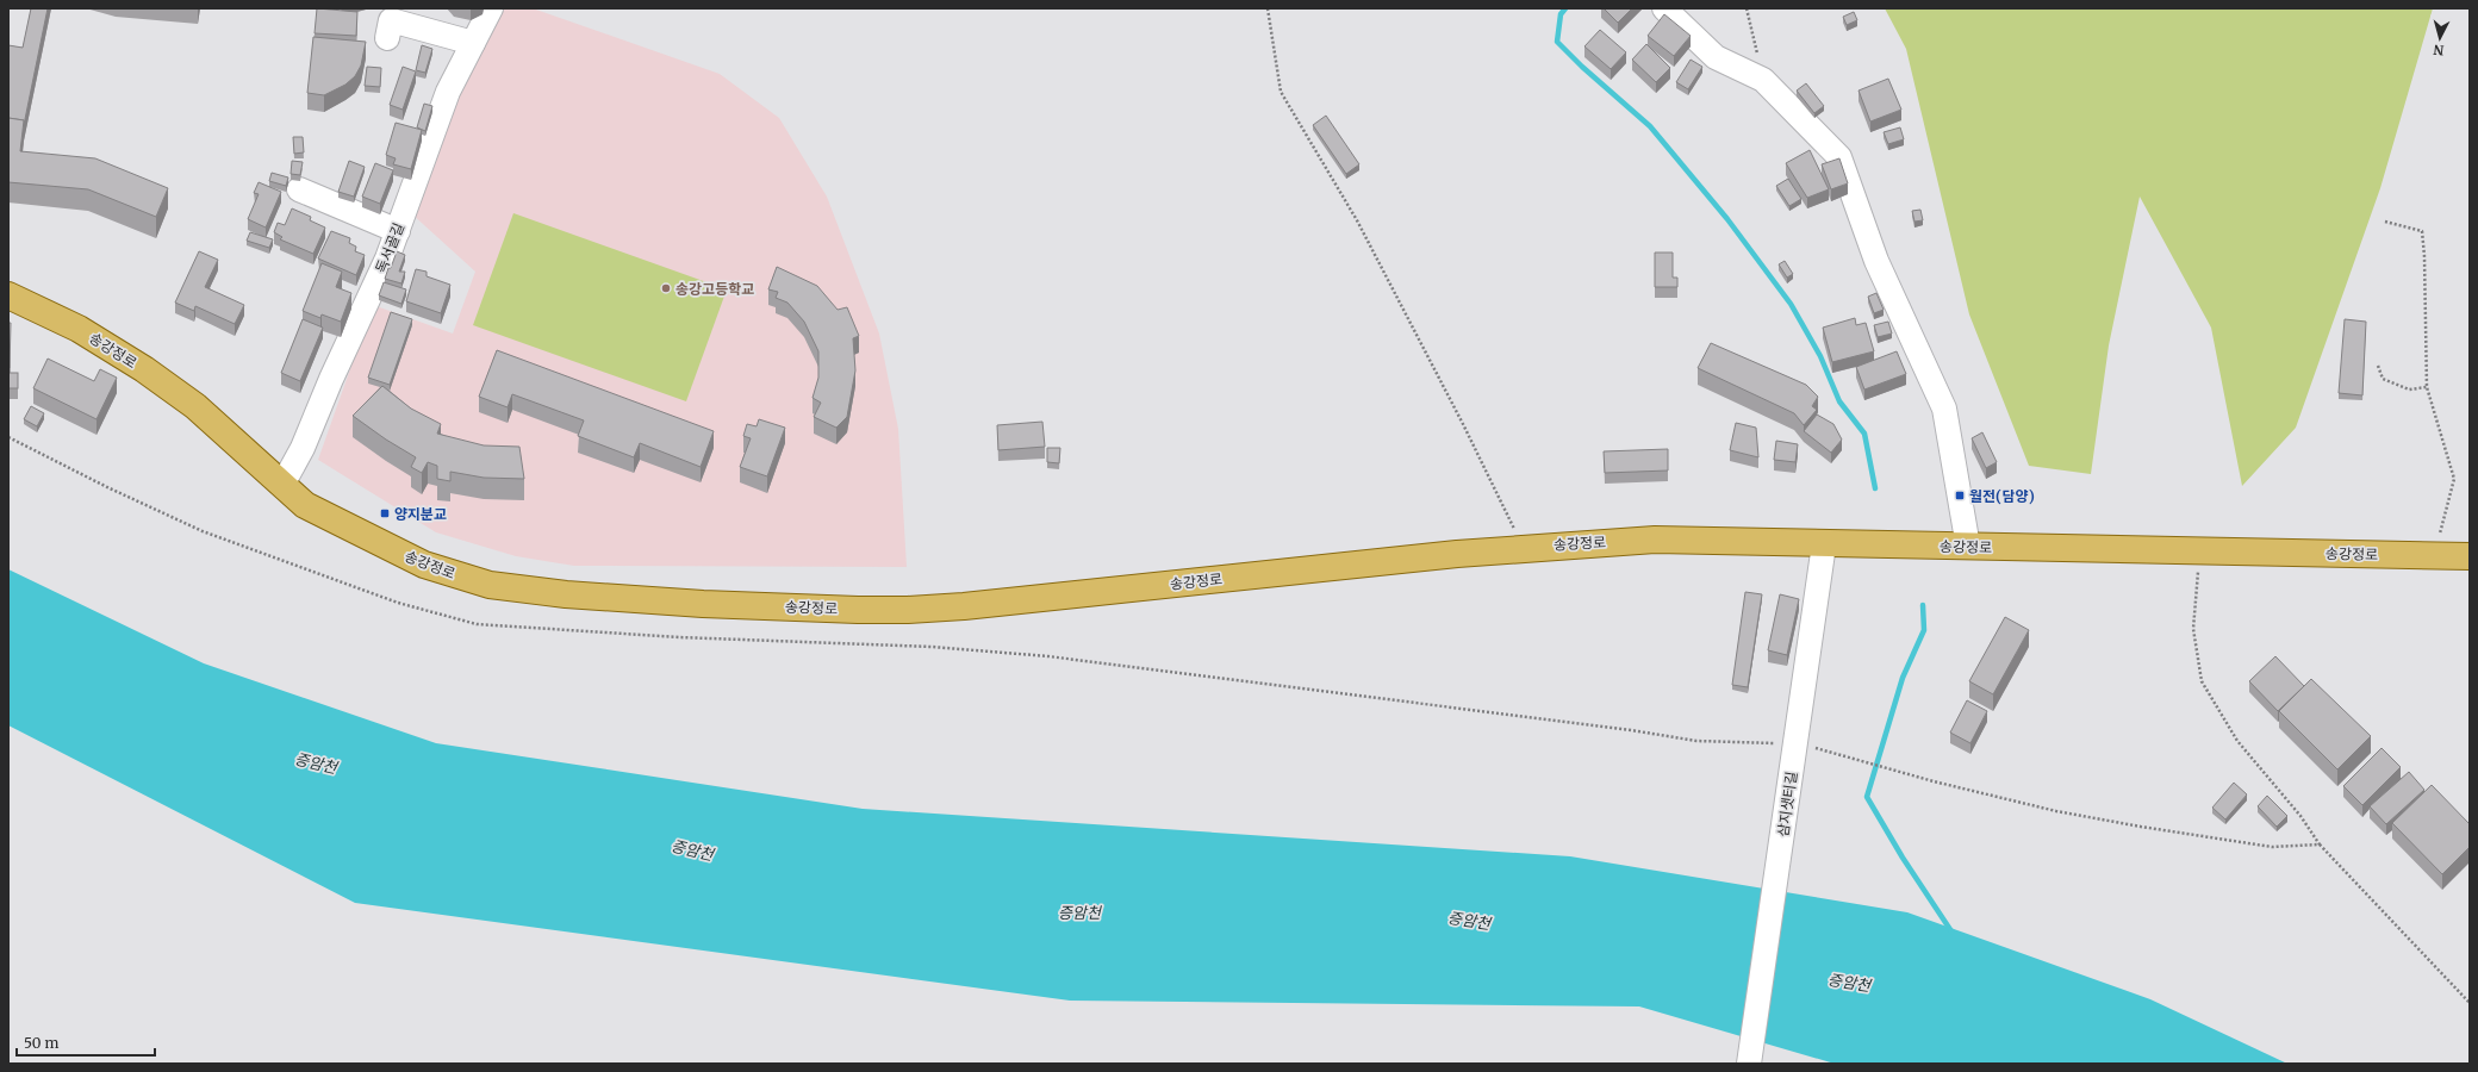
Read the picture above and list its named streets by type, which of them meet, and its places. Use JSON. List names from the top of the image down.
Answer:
{
  "streets": {
    "main road": ["송강정로"],
    "street": ["독서골길", "삼지샛터길"]
  },
  "crossings": [
    ["독서골길", "송강정로"],
    ["송강정로", "삼지샛터길"]
  ],
  "water": ["증암천"],
  "places": {
    "other": ["송강고등학교"],
    "transit": ["월전(담양)", "양지분교"]
  },
  "scale_bar": "50 m",
  "north": "bottom"
}
